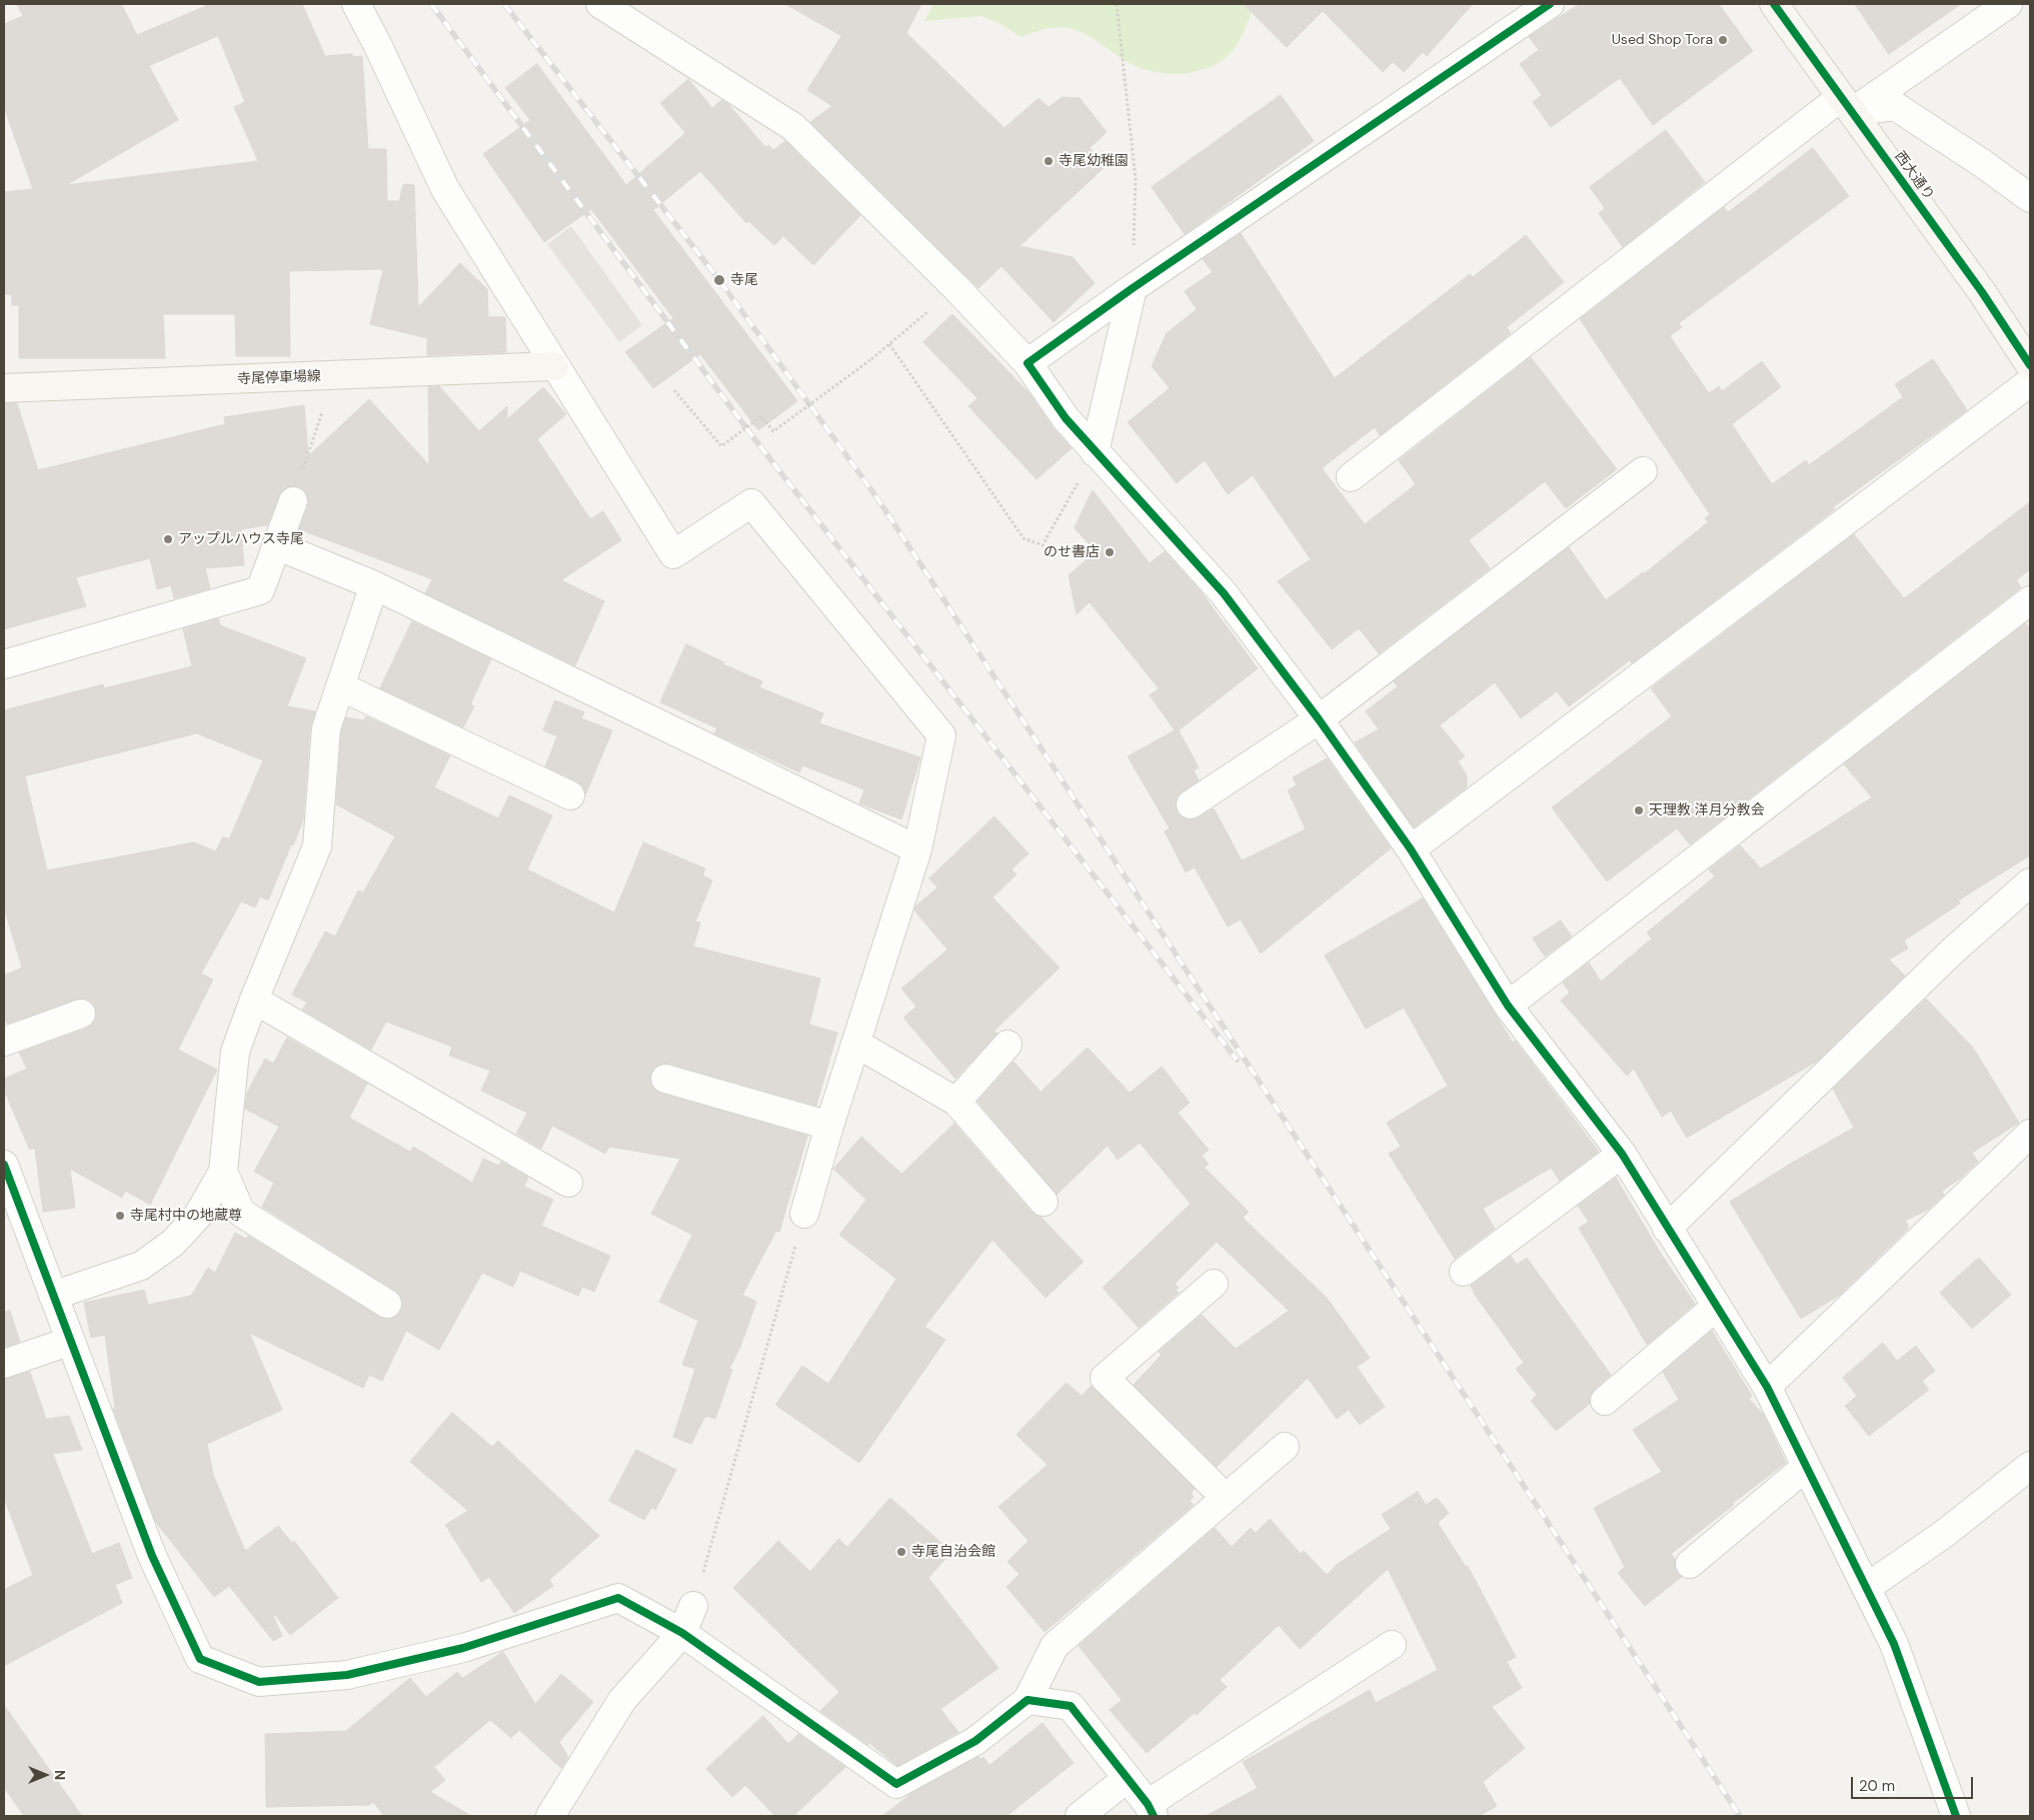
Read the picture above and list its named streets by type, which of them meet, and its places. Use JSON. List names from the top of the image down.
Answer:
{
  "streets": {
    "main road": ["西大通り", "寺尾停車場線"]
  },
  "places": [
    "Used Shop Tora",
    "寺尾幼稚園",
    "寺尾",
    "アップルハウス寺尾",
    "のせ書店",
    "天理教 洋月分教会",
    "寺尾村中の地蔵尊",
    "寺尾自治会館"
  ],
  "scale_bar": "20 m",
  "north": "right"
}
